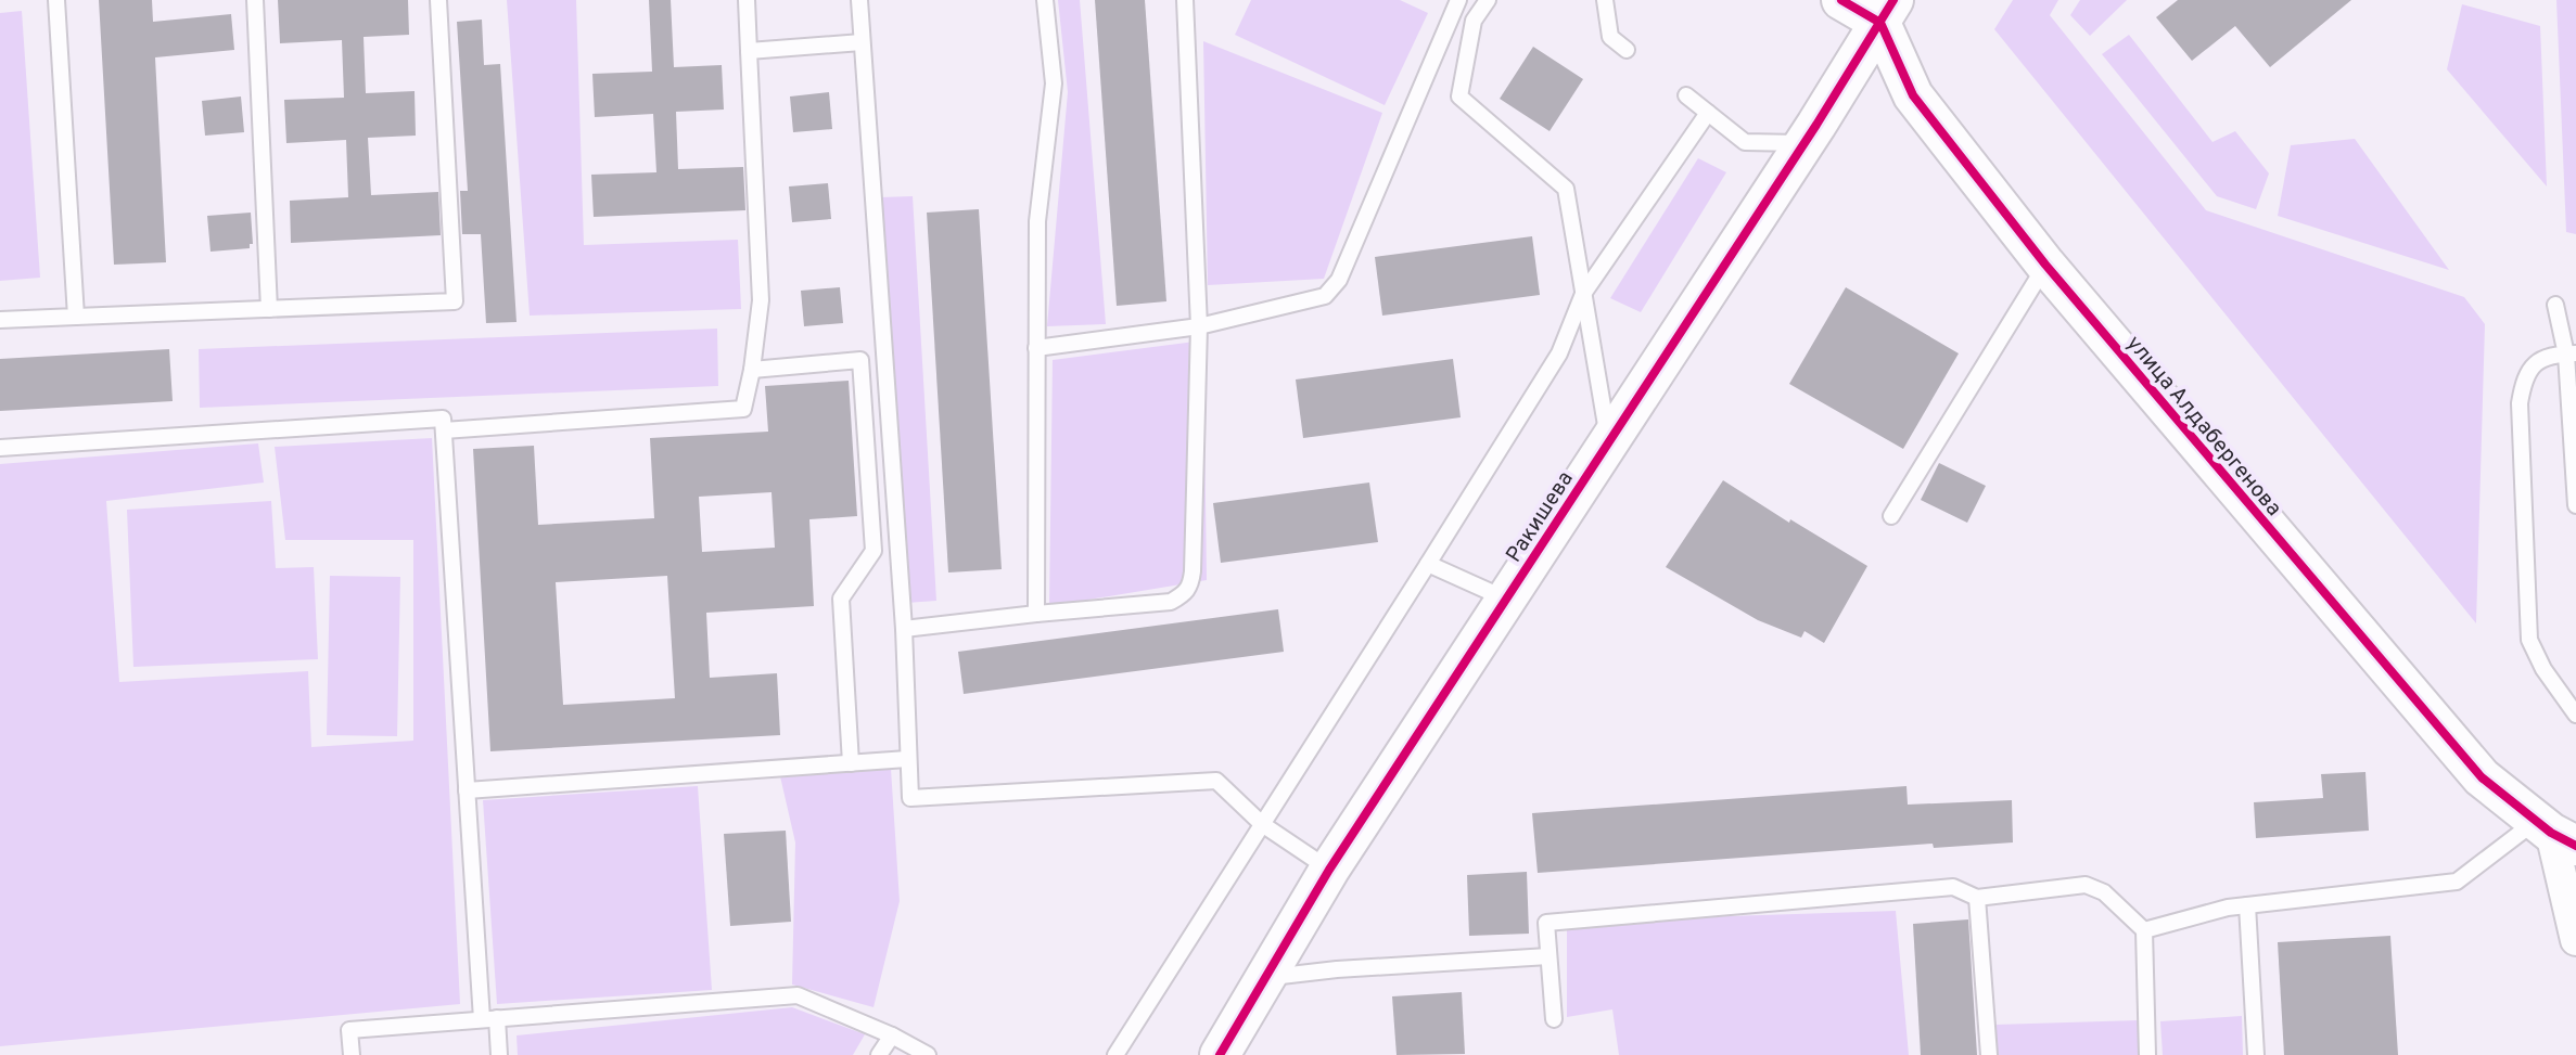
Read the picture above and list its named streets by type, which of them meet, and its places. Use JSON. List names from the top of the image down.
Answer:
{
  "streets": {
    "street": ["улица Алдабергенова", "Ракишева"]
  },
  "crossings": [
    ["улица Алдабергенова", "Ракишева"]
  ]
}
